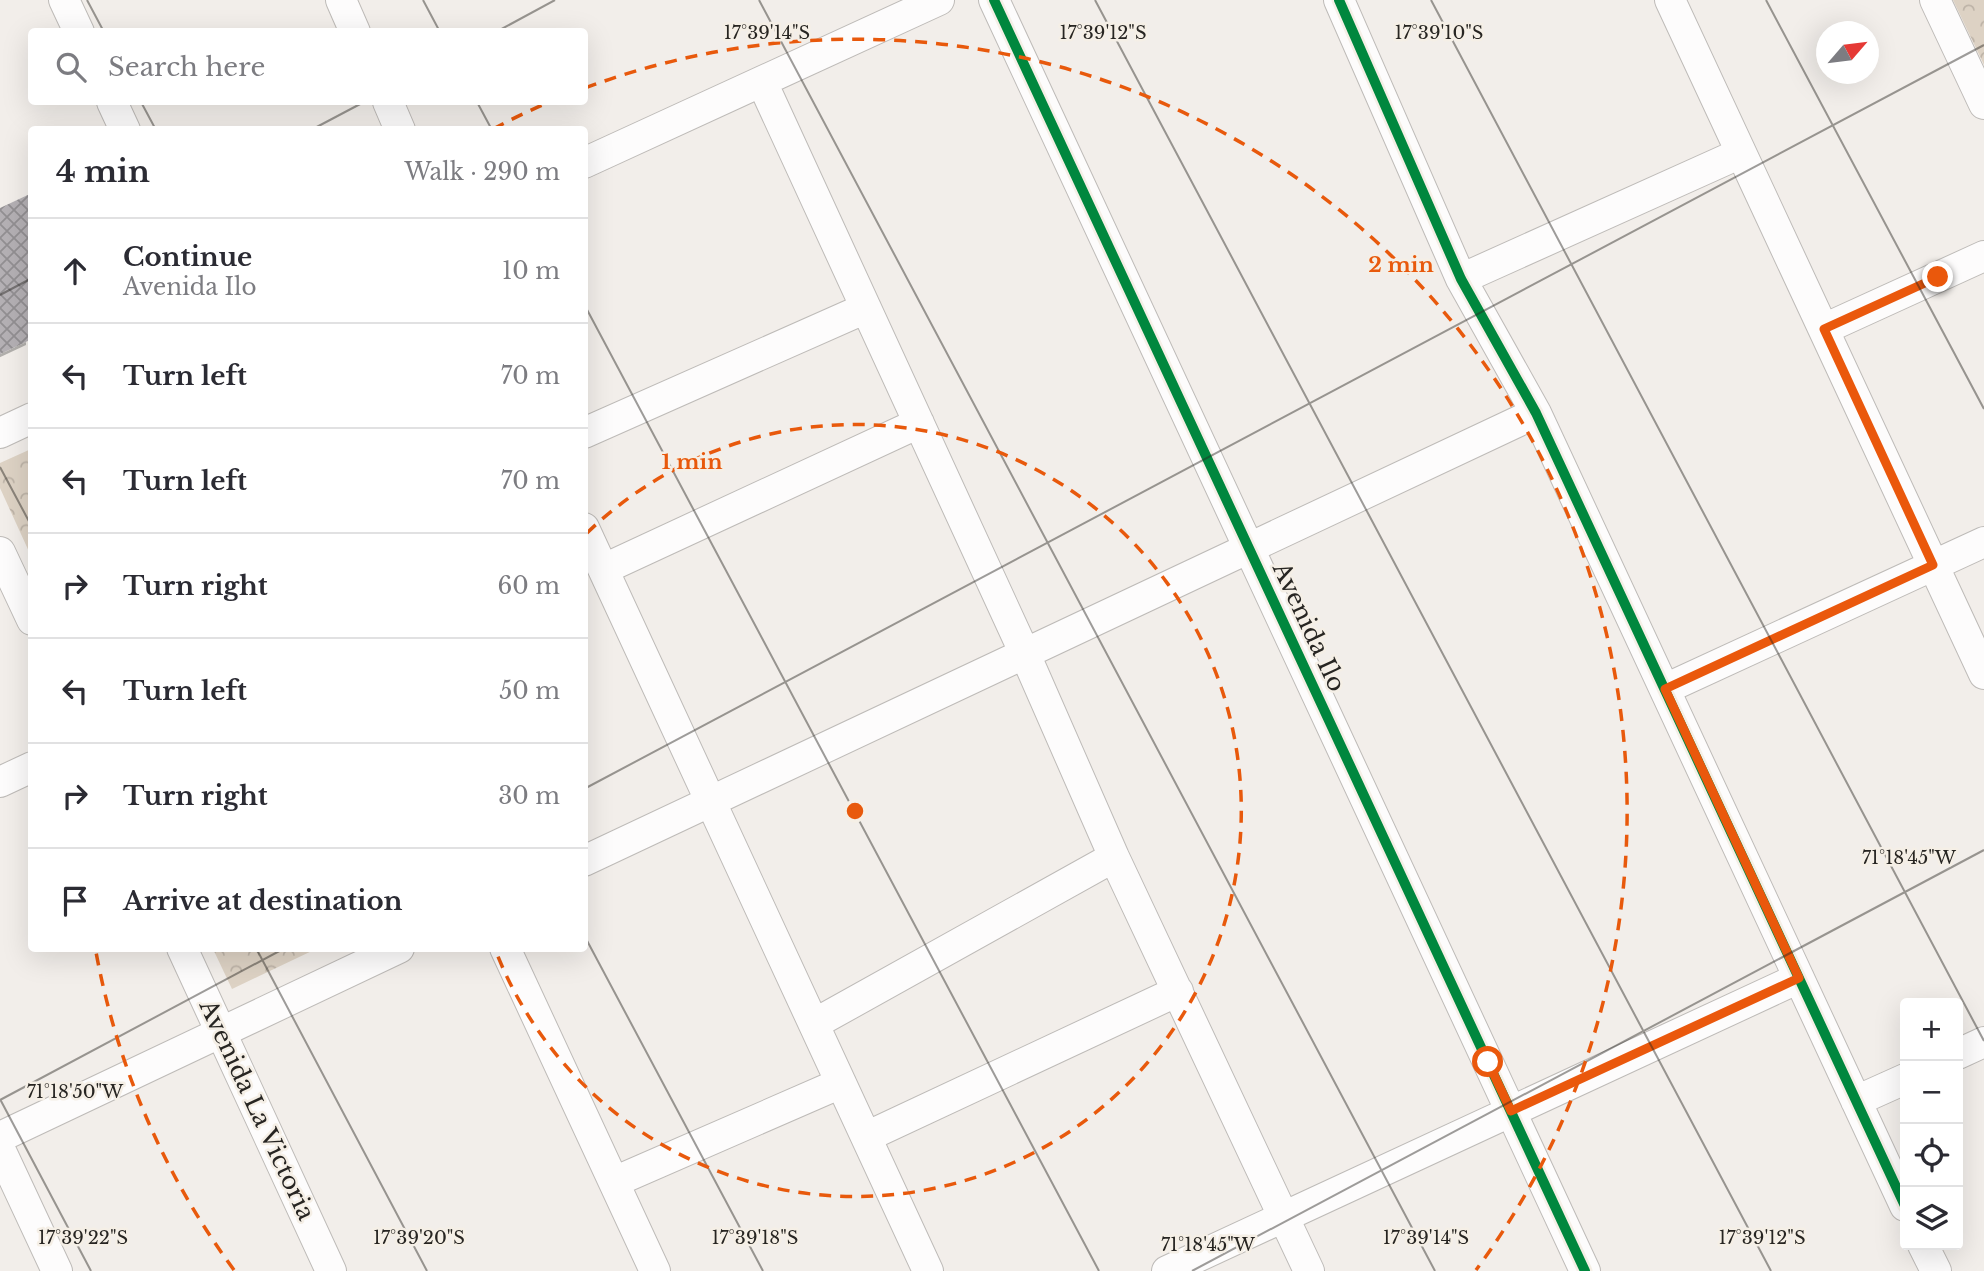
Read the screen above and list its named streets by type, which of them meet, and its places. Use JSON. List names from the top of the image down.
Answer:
{
  "streets": {
    "street": ["Avenida Ilo", "Avenida La Victoria"]
  },
  "north": "top right",
  "page": {
    "search": "Search here",
    "heading": ["4 min", "Walk · 290 m"],
    "list": [
      ["Continue", "Avenida Ilo", "10 m"],
      ["Turn left", "70 m"],
      ["Turn left", "70 m"],
      ["Turn right", "60 m"],
      ["Turn left", "50 m"],
      ["Turn right", "30 m"],
      "Arrive at destination"
    ],
    "map_buttons": ["+", "−"]
  },
  "coordinates": [
    "17°39'14\"S",
    "17°39'12\"S",
    "17°39'10\"S",
    "71°18'45\"W",
    "71°18'50\"W",
    "17°39'22\"S",
    "17°39'20\"S",
    "17°39'18\"S"
  ],
  "rings": ["2 min", "1 min"]
}
